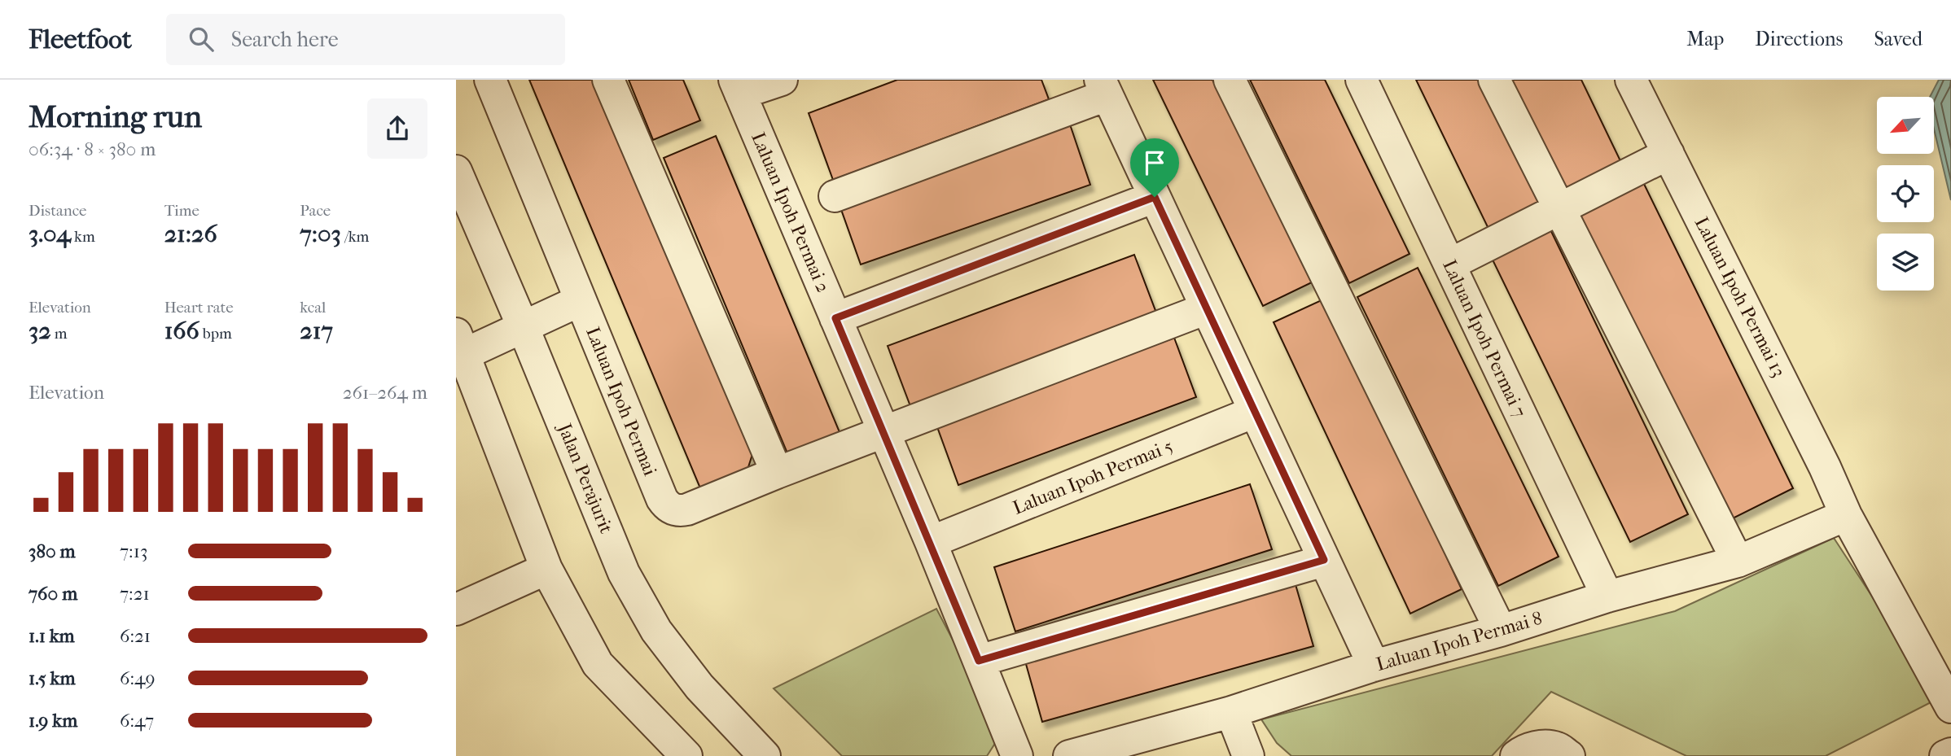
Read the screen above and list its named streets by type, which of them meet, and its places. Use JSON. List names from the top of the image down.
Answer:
{
  "streets": {
    "street": [
      "Laluan Ipoh Permai 2",
      "Laluan Ipoh Permai 13",
      "Laluan Ipoh Permai 7",
      "Laluan Ipoh Permai",
      "Laluan Ipoh Permai 5",
      "Jalan Perajurit",
      "Laluan Ipoh Permai 8"
    ]
  },
  "crossings": [
    ["Laluan Ipoh Permai 2", "Laluan Ipoh Permai"],
    ["Laluan Ipoh Permai 2", "Laluan Ipoh Permai 5"],
    ["Laluan Ipoh Permai 13", "Laluan Ipoh Permai 8"],
    ["Laluan Ipoh Permai 7", "Laluan Ipoh Permai 8"]
  ],
  "north": "bottom left",
  "page": {
    "header": "Fleetfoot",
    "search": "Search here",
    "nav": ["Map", "Directions", "Saved"],
    "heading": ["Morning run", "06:34 · 8 × 380 m"],
    "stats": [
      ["Distance", "3.04 km"],
      ["Time", "21:26"],
      ["Pace", "7:03 /km"],
      ["Elevation", "32 m"],
      ["Heart rate", "166 bpm"],
      ["kcal", "217"]
    ],
    "chart": ["Elevation", "261–264 m"],
    "list": [
      {
        "name": "380 m",
        "note": "7:13"
      },
      {
        "name": "760 m",
        "note": "7:21"
      },
      {
        "name": "1.1 km",
        "note": "6:21"
      },
      {
        "name": "1.5 km",
        "note": "6:49"
      },
      {
        "name": "1.9 km",
        "note": "6:47"
      }
    ]
  }
}
